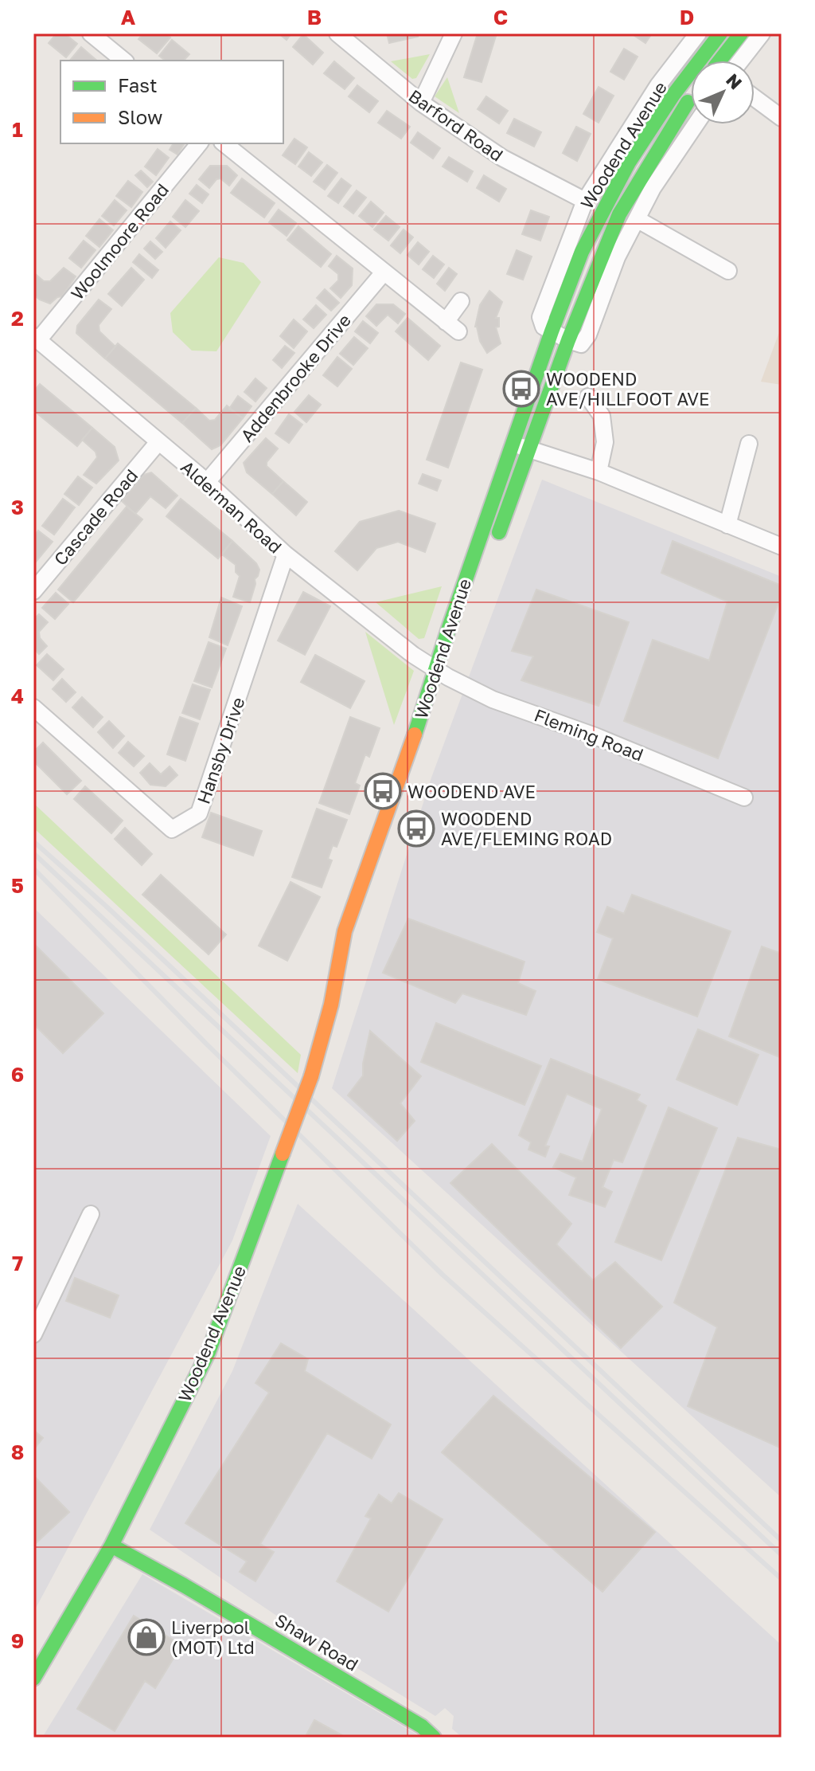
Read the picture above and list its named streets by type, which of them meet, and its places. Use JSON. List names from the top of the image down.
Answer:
{
  "streets": {
    "street": [
      "Barford Road",
      "Woodend Avenue",
      "Woolmoore Road",
      "Addenbrooke Drive",
      "Alderman Road",
      "Cascade Road",
      "Fleming Road",
      "Hansby Drive",
      "Shaw Road"
    ]
  },
  "crossings": [
    ["Barford Road", "Woodend Avenue"],
    ["Woodend Avenue", "Alderman Road"],
    ["Woodend Avenue", "Fleming Road"],
    ["Woodend Avenue", "Shaw Road"],
    ["Woolmoore Road", "Alderman Road"],
    ["Addenbrooke Drive", "Alderman Road"],
    ["Alderman Road", "Cascade Road"],
    ["Alderman Road", "Fleming Road"],
    ["Alderman Road", "Hansby Drive"]
  ],
  "places": {
    "bus stop": ["WOODEND AVE/HILLFOOT AVE", "WOODEND AVE", "WOODEND AVE/FLEMING ROAD"],
    "shop": ["Liverpool (MOT) Ltd"]
  },
  "legend": ["Fast", "Slow"],
  "north": "top right",
  "grid": {
    "columns": [
      "A",
      "B",
      "C",
      "D"
    ],
    "rows": [
      "1",
      "2",
      "3",
      "4",
      "5",
      "6",
      "7",
      "8",
      "9"
    ]
  }
}
